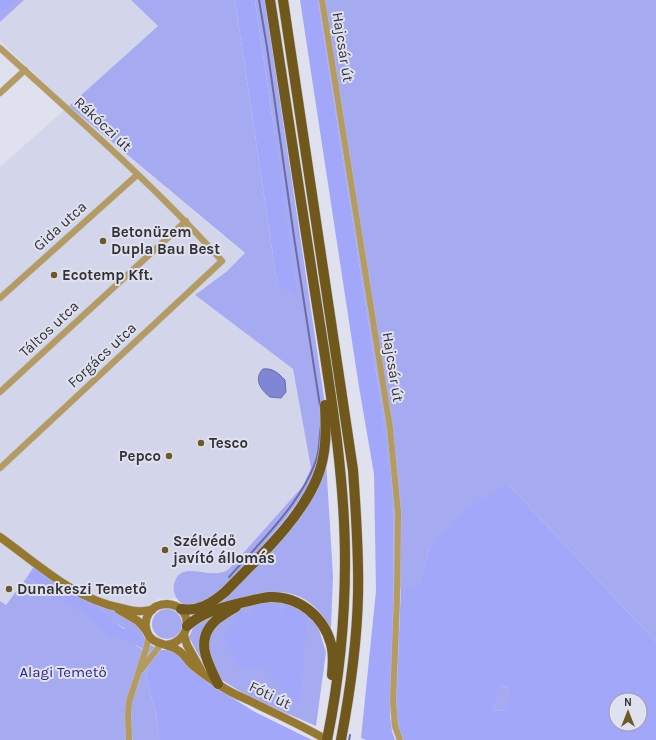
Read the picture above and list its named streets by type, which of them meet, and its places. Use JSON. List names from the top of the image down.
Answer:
{
  "streets": {
    "main road": ["Fóti út"],
    "street": [
      "Hajcsár út",
      "Rákóczi út",
      "Gida utca",
      "Táltos utca",
      "Forgács utca"
    ]
  },
  "crossings": [
    ["Rákóczi út", "Gida utca"],
    ["Rákóczi út", "Táltos utca"],
    ["Rákóczi út", "Forgács utca"]
  ],
  "parks": ["Alagi Temető"],
  "places": [
    "Betonüzem Dupla Bau Best",
    "Ecotemp Kft.",
    "Tesco",
    "Pepco",
    "Szélvédő javító állomás",
    "Dunakeszi Temető"
  ],
  "north": "top"
}
